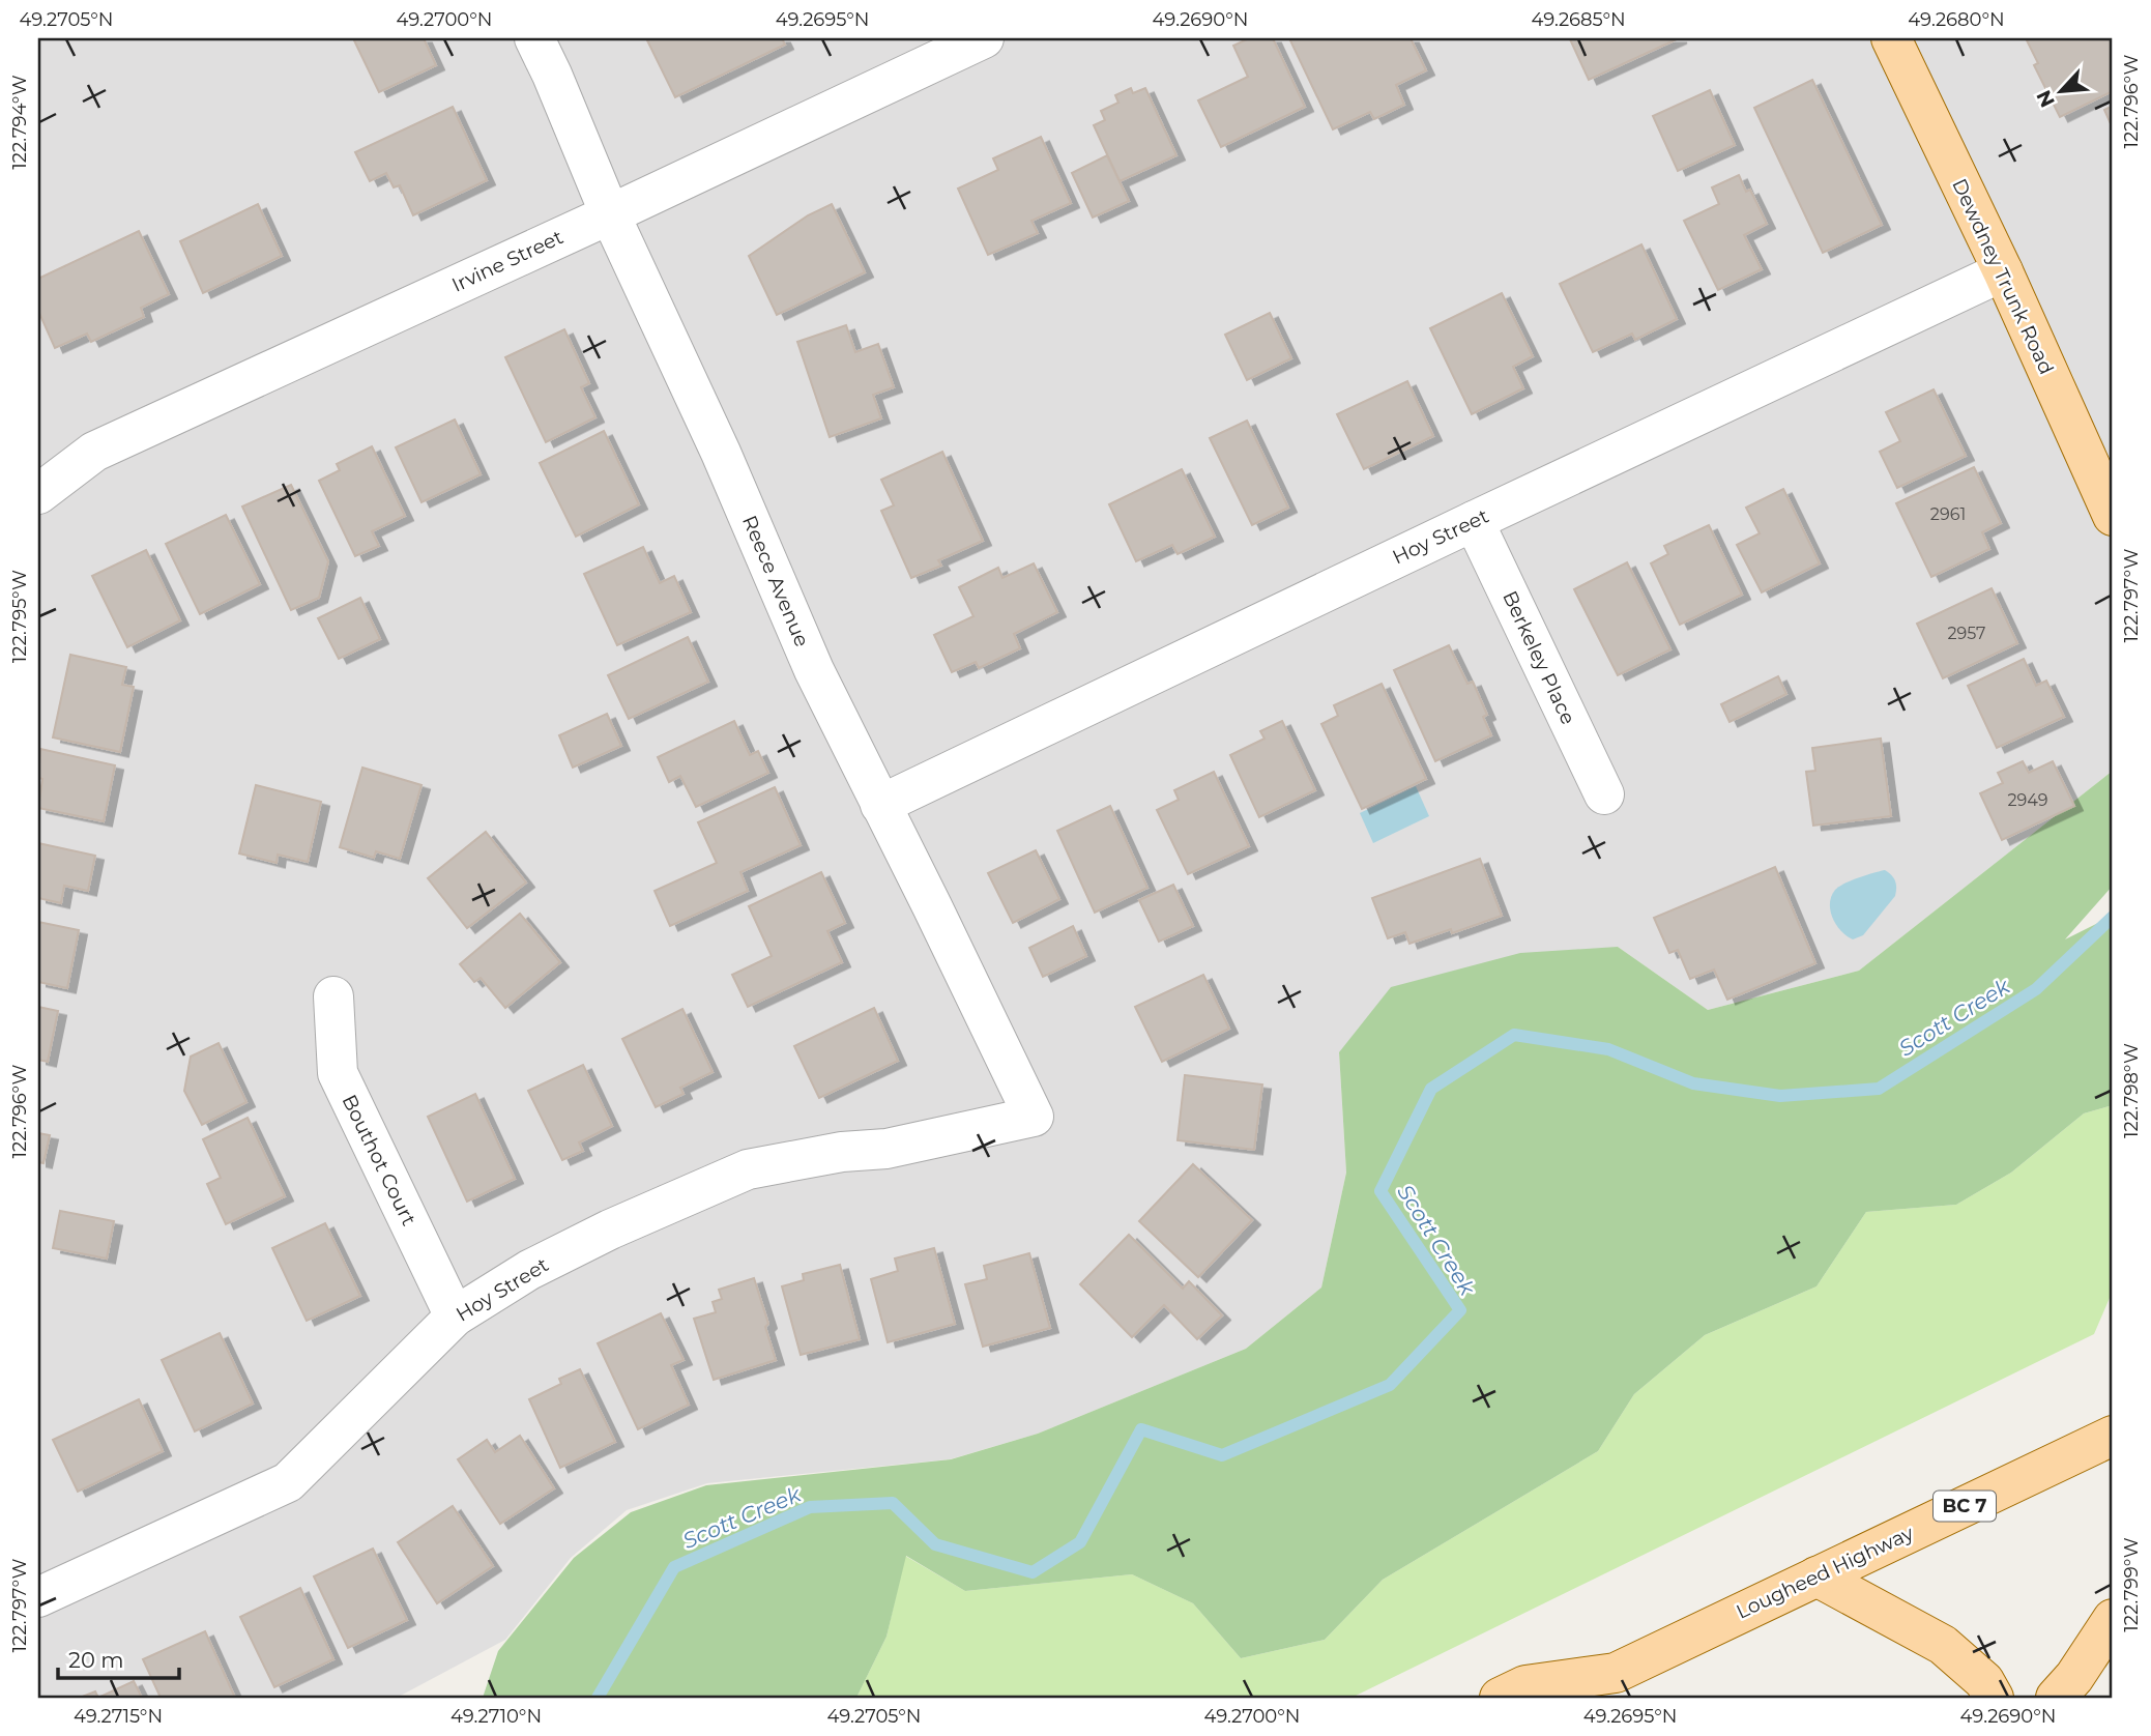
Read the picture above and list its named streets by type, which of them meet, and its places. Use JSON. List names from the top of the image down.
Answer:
{
  "streets": {
    "main road": ["Dewdney Trunk Road", "BC 7", "Lougheed Highway"],
    "street": [
      "Irvine Street",
      "Hoy Street",
      "Reece Avenue",
      "Berkeley Place",
      "Bouthot Court"
    ]
  },
  "crossings": [
    ["Irvine Street", "Reece Avenue"],
    ["Dewdney Trunk Road", "Hoy Street"],
    ["Hoy Street", "Reece Avenue"],
    ["Hoy Street", "Berkeley Place"],
    ["Hoy Street", "Bouthot Court"]
  ],
  "water": ["Scott Creek"],
  "house_numbers": ["2961", "2957", "2949"],
  "scale_bar": "20 m",
  "north": "bottom left",
  "coordinates": [
    "49.2705°N",
    "49.2700°N",
    "49.2695°N",
    "49.2690°N",
    "49.2685°N",
    "49.2680°N",
    "122.796°W",
    "122.794°W",
    "122.797°W",
    "122.795°W",
    "122.798°W",
    "122.799°W",
    "49.2715°N",
    "49.2710°N"
  ]
}
